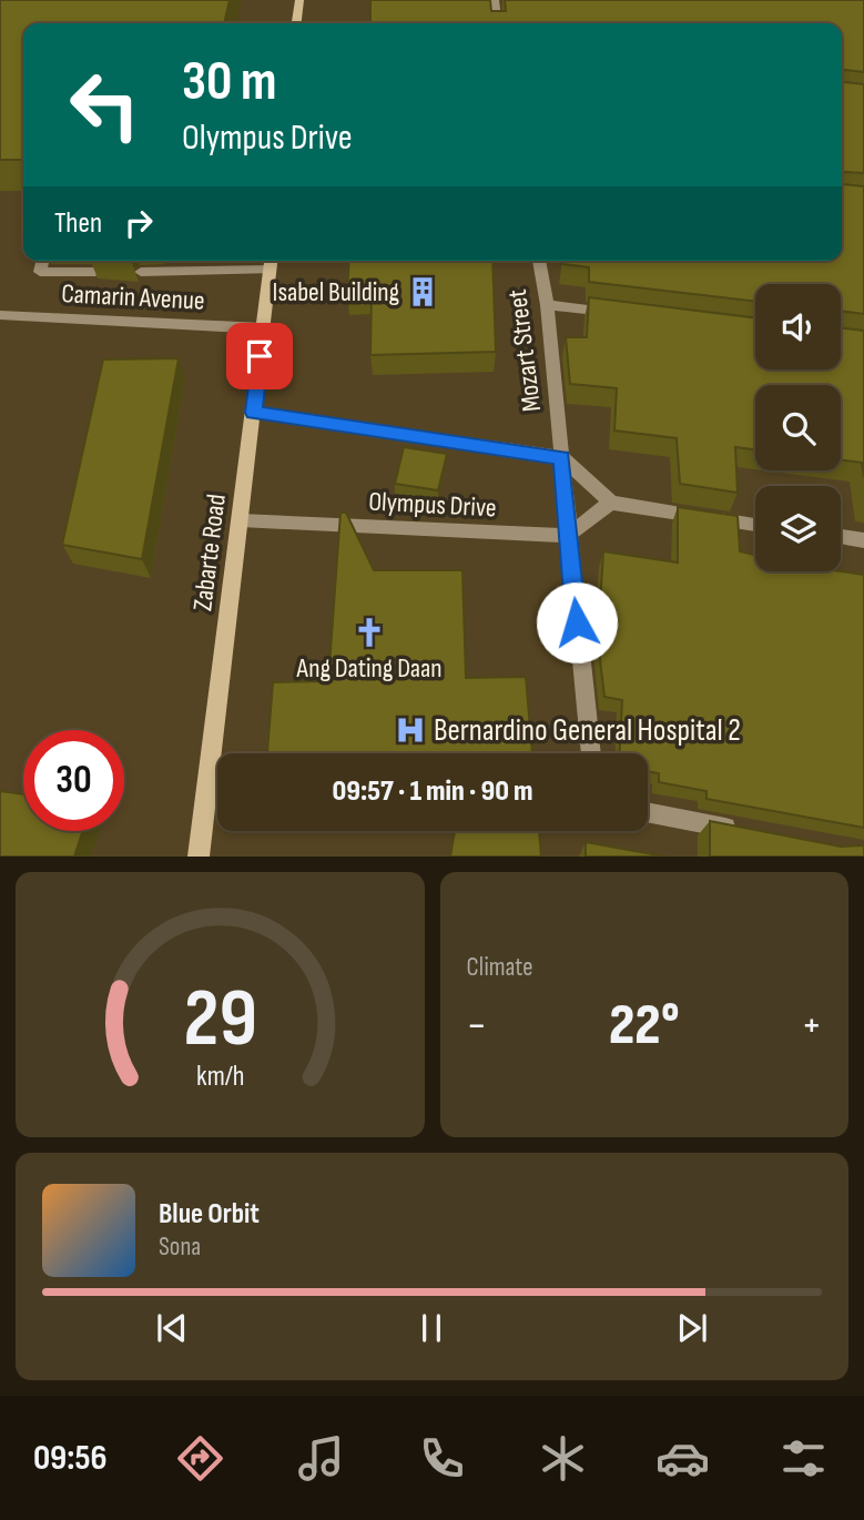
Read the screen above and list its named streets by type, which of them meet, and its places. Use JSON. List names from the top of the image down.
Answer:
{
  "streets": {
    "main road": ["Zabarte Road"],
    "street": ["Camarin Avenue", "Mozart Street", "Olympus Drive"]
  },
  "crossings": [
    ["Camarin Avenue", "Zabarte Road"],
    ["Mozart Street", "Olympus Drive"],
    ["Olympus Drive", "Zabarte Road"]
  ],
  "places": {
    "building": ["Isabel Building"],
    "church": ["Ang Dating Daan"],
    "hospital": ["Bernardino General Hospital 2"]
  },
  "page": {
    "turn": ["30 m", "Olympus Drive"],
    "then": "Then",
    "limit": "30",
    "trip": "09:57 · 1 min · 90 m",
    "tile": "Climate",
    "heat": ["−", "22°", "+"],
    "song": ["Blue Orbit", "Sona"],
    "tabs": "09:56",
    "gauge": ["29", "km/h"]
  }
}
